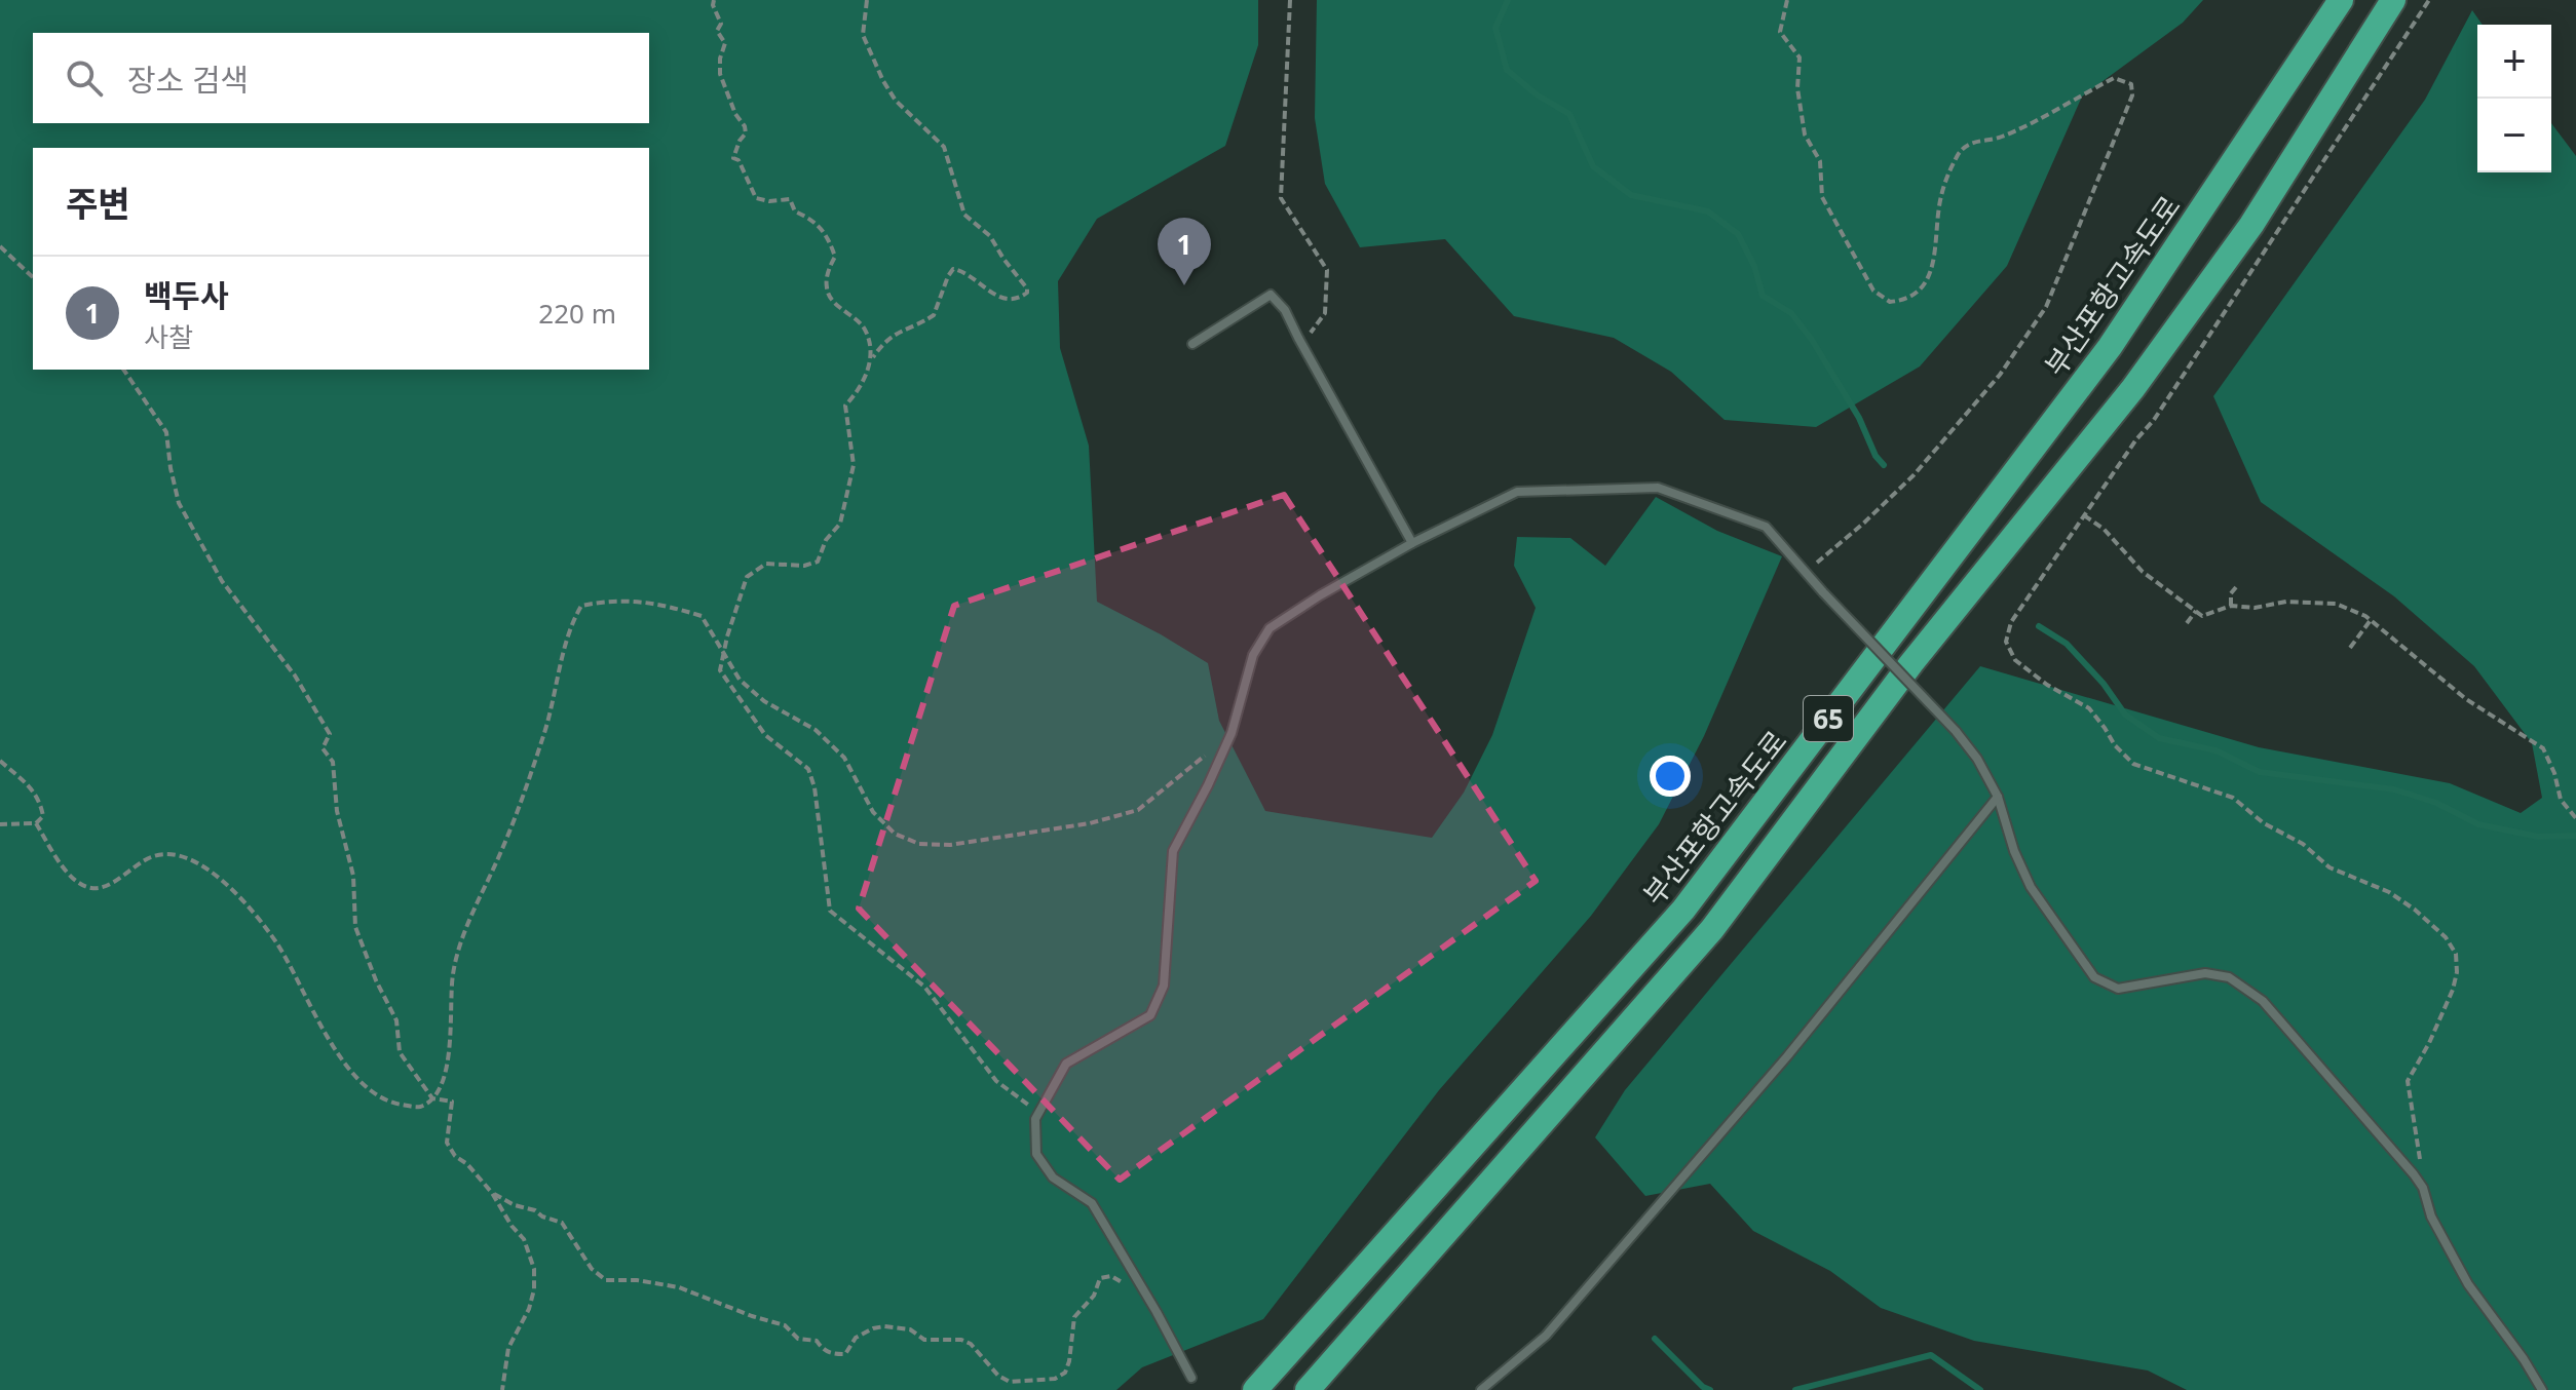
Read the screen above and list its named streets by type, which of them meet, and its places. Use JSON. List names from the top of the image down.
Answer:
{
  "streets": {
    "highway": ["부산포항고속도로", "65"]
  },
  "page": {
    "map_buttons": ["+", "−"],
    "search": "장소 검색",
    "heading": "주변",
    "pins": "1",
    "list": [
      {
        "mark": "1",
        "name": "백두사",
        "note": "사찰",
        "value": "220 m"
      }
    ]
  }
}
